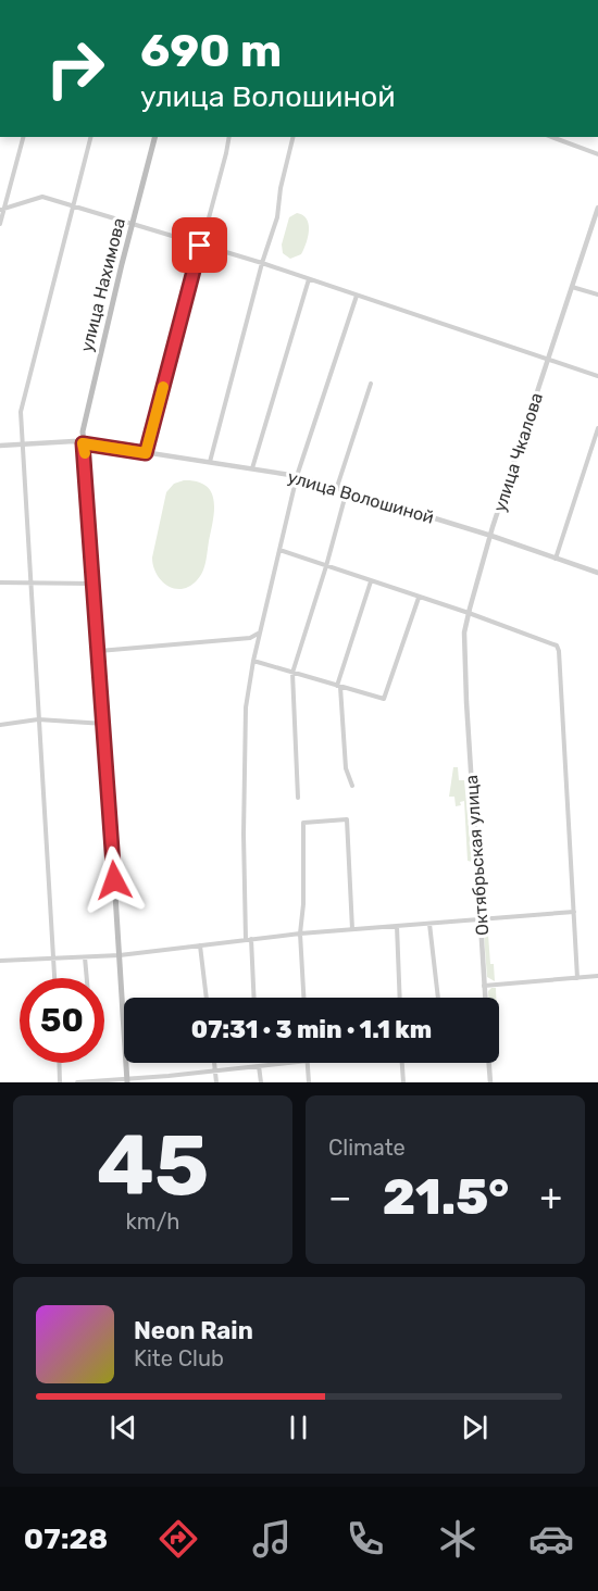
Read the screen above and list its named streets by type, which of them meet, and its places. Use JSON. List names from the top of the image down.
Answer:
{
  "streets": {
    "main road": ["улица Нахимова"],
    "street": ["улица Чкалова", "улица Волошиной", "Октябрьская улица"]
  },
  "crossings": [
    ["улица Нахимова", "улица Волошиной"],
    ["улица Чкалова", "улица Волошиной"],
    ["улица Чкалова", "Октябрьская улица"]
  ],
  "page": {
    "turn": ["690 m", "улица Волошиной"],
    "limit": "50",
    "trip": "07:31 · 3 min · 1.1 km",
    "tile": [
      ["45", "km/h"],
      "Climate"
    ],
    "heat": ["−", "21.5°", "+"],
    "song": ["Neon Rain", "Kite Club"],
    "tabs": "07:28"
  }
}
